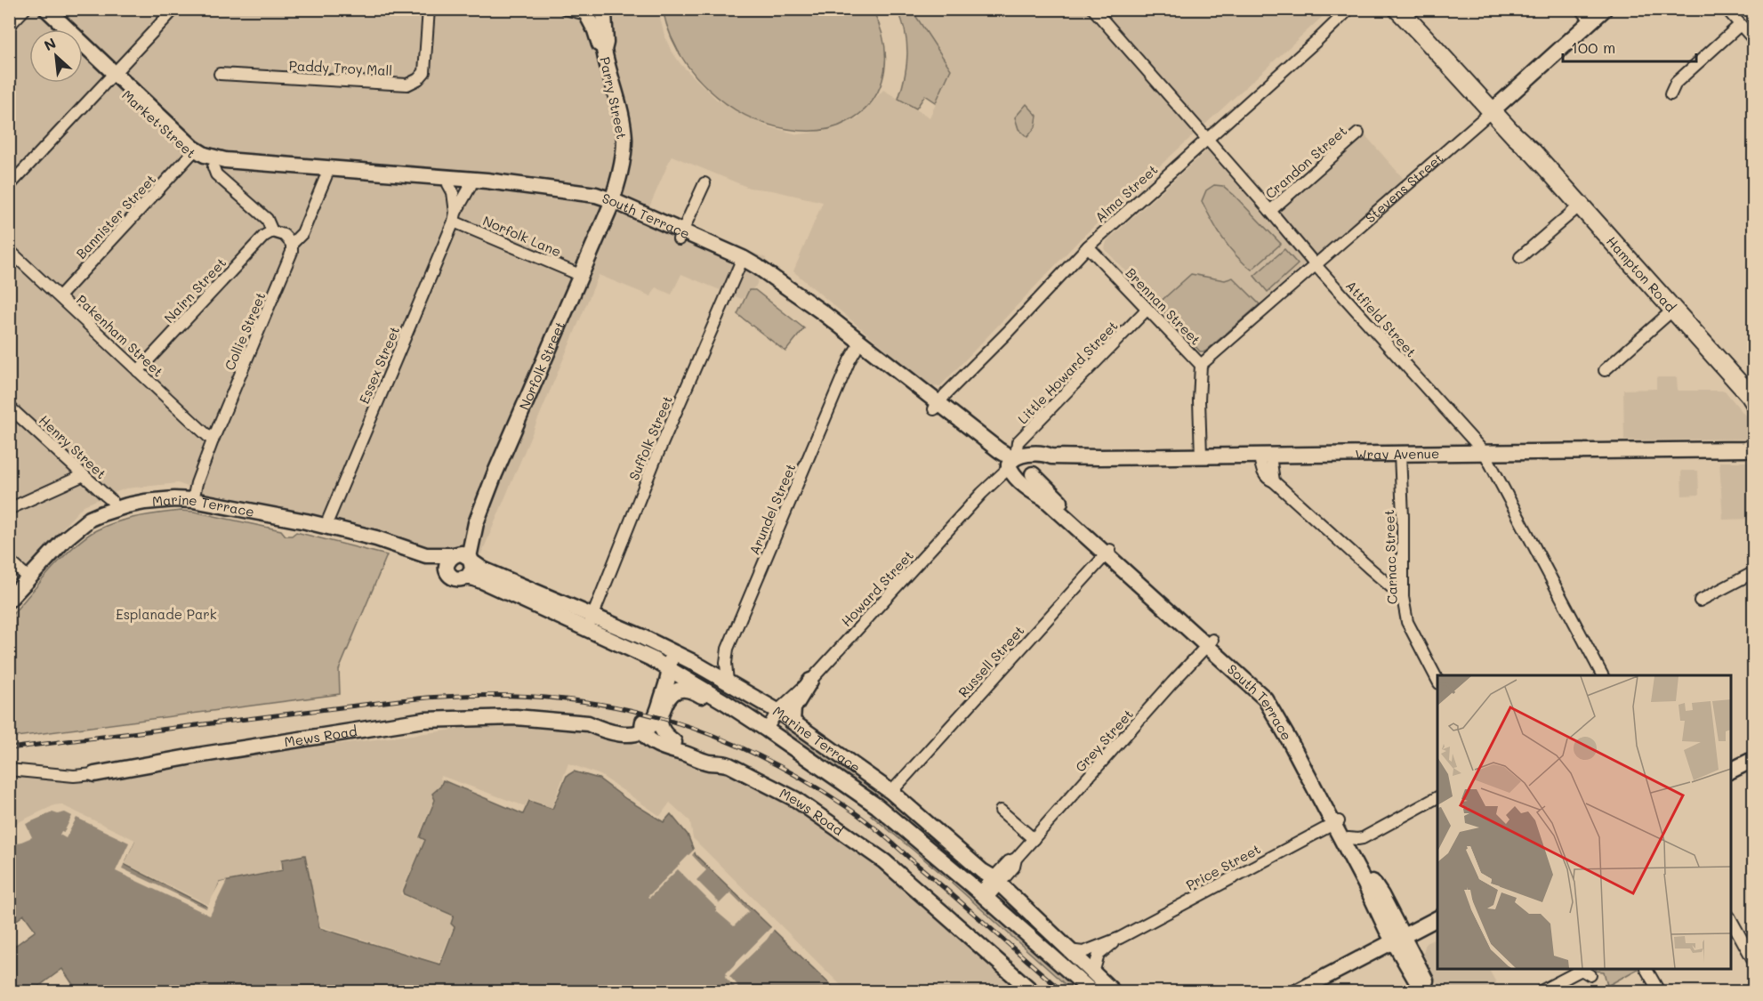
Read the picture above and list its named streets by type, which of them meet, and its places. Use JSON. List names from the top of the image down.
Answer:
{
  "streets": {
    "main road": ["Hampton Road"],
    "street": [
      "Paddy Troy Mall",
      "Parry Street",
      "Market Street",
      "Crandon Street",
      "Stevens Street",
      "Alma Street",
      "Bannister Street",
      "South Terrace",
      "Norfolk Lane",
      "Nairn Street",
      "Brennan Street",
      "Attfield Street",
      "Collie Street",
      "Pakenham Street",
      "Essex Street",
      "Norfolk Street",
      "Little Howard Street",
      "Suffolk Street",
      "Henry Street",
      "Wray Avenue",
      "Marine Terrace",
      "Arundel Street",
      "Carnac Street",
      "Howard Street",
      "Russell Street",
      "Mews Road",
      "Grey Street",
      "Price Street"
    ]
  },
  "crossings": [
    ["Parry Street", "South Terrace"],
    ["Parry Street", "Norfolk Street"],
    ["Market Street", "Bannister Street"],
    ["Market Street", "South Terrace"],
    ["Market Street", "Nairn Street"],
    ["Market Street", "Collie Street"],
    ["Crandon Street", "Attfield Street"],
    ["Stevens Street", "Hampton Road"],
    ["Stevens Street", "Brennan Street"],
    ["Stevens Street", "Attfield Street"],
    ["Alma Street", "South Terrace"],
    ["Alma Street", "Brennan Street"],
    ["Alma Street", "Attfield Street"],
    ["Bannister Street", "Pakenham Street"],
    ["South Terrace", "Collie Street"],
    ["South Terrace", "Essex Street"],
    ["South Terrace", "Norfolk Street"],
    ["South Terrace", "Little Howard Street"],
    ["South Terrace", "Suffolk Street"],
    ["South Terrace", "Wray Avenue"],
    ["South Terrace", "Arundel Street"],
    ["South Terrace", "Howard Street"],
    ["South Terrace", "Russell Street"],
    ["South Terrace", "Grey Street"],
    ["South Terrace", "Price Street"],
    ["Norfolk Lane", "Essex Street"],
    ["Norfolk Lane", "Norfolk Street"],
    ["Nairn Street", "Pakenham Street"],
    ["Brennan Street", "Little Howard Street"],
    ["Brennan Street", "Wray Avenue"],
    ["Attfield Street", "Wray Avenue"],
    ["Collie Street", "Pakenham Street"],
    ["Collie Street", "Marine Terrace"],
    ["Essex Street", "Marine Terrace"],
    ["Norfolk Street", "Marine Terrace"],
    ["Little Howard Street", "Wray Avenue"],
    ["Little Howard Street", "Howard Street"],
    ["Suffolk Street", "Marine Terrace"],
    ["Henry Street", "Marine Terrace"],
    ["Wray Avenue", "Carnac Street"],
    ["Wray Avenue", "Howard Street"],
    ["Marine Terrace", "Arundel Street"],
    ["Marine Terrace", "Howard Street"],
    ["Marine Terrace", "Russell Street"],
    ["Marine Terrace", "Grey Street"],
    ["Marine Terrace", "Price Street"]
  ],
  "parks": ["Esplanade Park"],
  "scale_bar": "100 m",
  "north": "top left"
}
